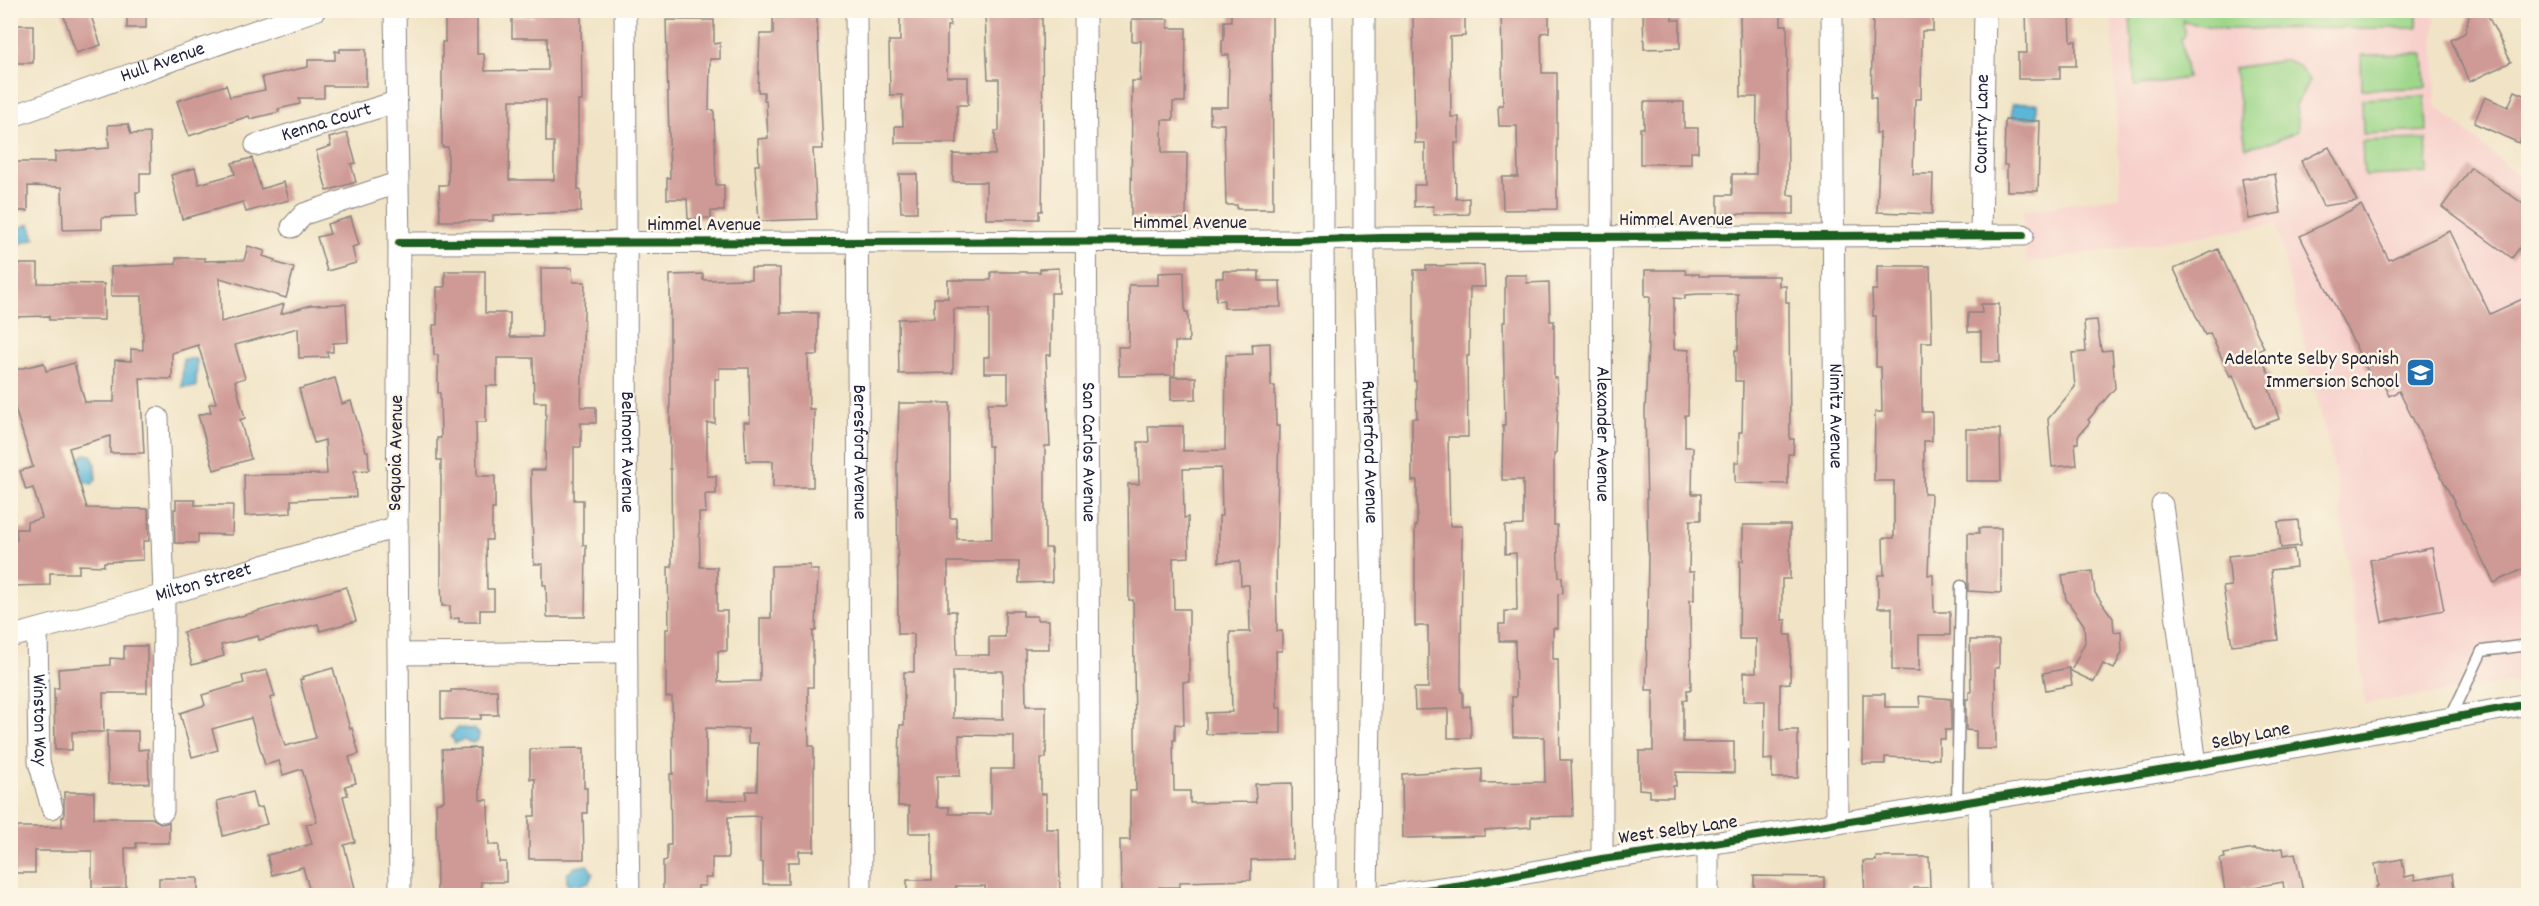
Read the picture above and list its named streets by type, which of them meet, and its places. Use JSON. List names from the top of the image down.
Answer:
{
  "streets": {
    "street": [
      "Hull Avenue",
      "Country Lane",
      "Kenna Court",
      "Himmel Avenue",
      "Nimitz Avenue",
      "Alexander Avenue",
      "Sequoia Avenue",
      "Belmont Avenue",
      "Beresford Avenue",
      "San Carlos Avenue",
      "Rutherford Avenue",
      "Milton Street",
      "Winston Way",
      "Selby Lane",
      "West Selby Lane"
    ]
  },
  "crossings": [
    ["Country Lane", "Himmel Avenue"],
    ["Kenna Court", "Sequoia Avenue"],
    ["Himmel Avenue", "Nimitz Avenue"],
    ["Himmel Avenue", "Alexander Avenue"],
    ["Himmel Avenue", "Sequoia Avenue"],
    ["Himmel Avenue", "Belmont Avenue"],
    ["Himmel Avenue", "Beresford Avenue"],
    ["Himmel Avenue", "San Carlos Avenue"],
    ["Himmel Avenue", "Rutherford Avenue"],
    ["Nimitz Avenue", "West Selby Lane"],
    ["Alexander Avenue", "West Selby Lane"],
    ["Sequoia Avenue", "Milton Street"],
    ["Milton Street", "Winston Way"],
    ["Selby Lane", "West Selby Lane"]
  ],
  "places": {
    "school or university": ["Adelante Selby Spanish Immersion School"]
  }
}
